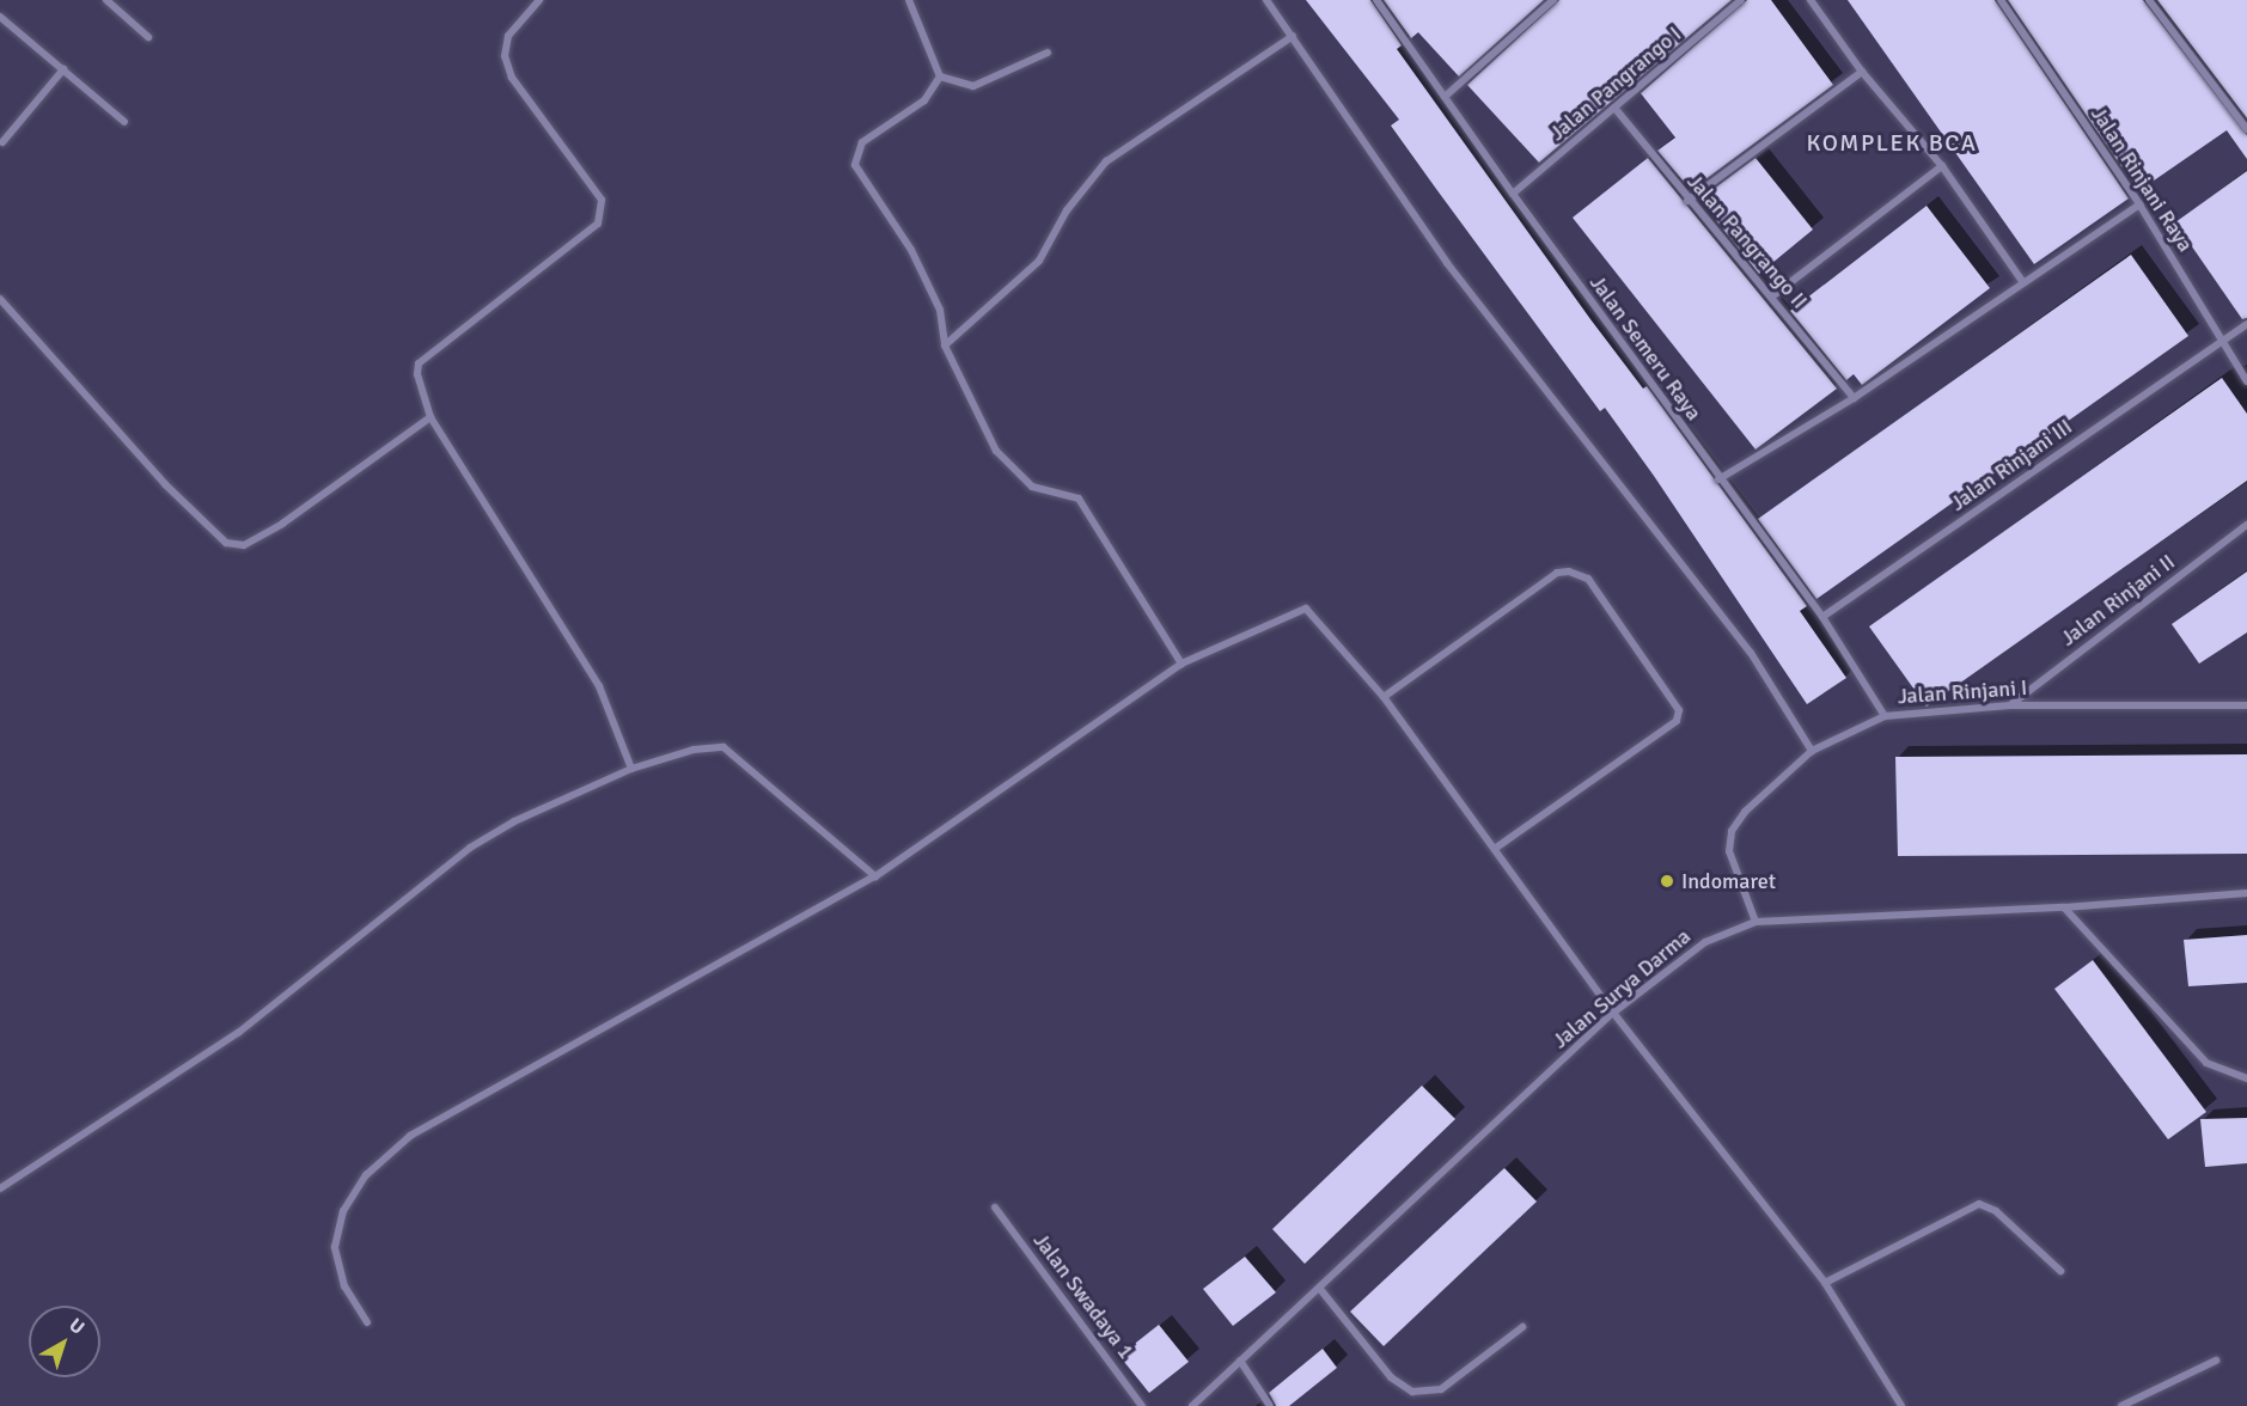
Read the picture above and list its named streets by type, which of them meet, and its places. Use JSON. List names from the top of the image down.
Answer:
{
  "streets": {
    "street": [
      "Jalan Pangrango I",
      "Jalan Rinjani Raya",
      "Jalan Pangrango II",
      "Jalan Semeru Raya",
      "Jalan Rinjani III",
      "Jalan Rinjani II",
      "Jalan Rinjani I",
      "Jalan Surya Darma",
      "Jalan Swadaya 1"
    ]
  },
  "crossings": [
    ["Jalan Pangrango I", "Jalan Pangrango II"],
    ["Jalan Pangrango I", "Jalan Semeru Raya"],
    ["Jalan Rinjani Raya", "Jalan Rinjani III"],
    ["Jalan Semeru Raya", "Jalan Rinjani III"],
    ["Jalan Semeru Raya", "Jalan Rinjani I"],
    ["Jalan Rinjani II", "Jalan Rinjani I"],
    ["Jalan Rinjani I", "Jalan Surya Darma"]
  ],
  "districts": ["KOMPLEK BCA"],
  "places": ["Indomaret"],
  "north": "top right"
}
